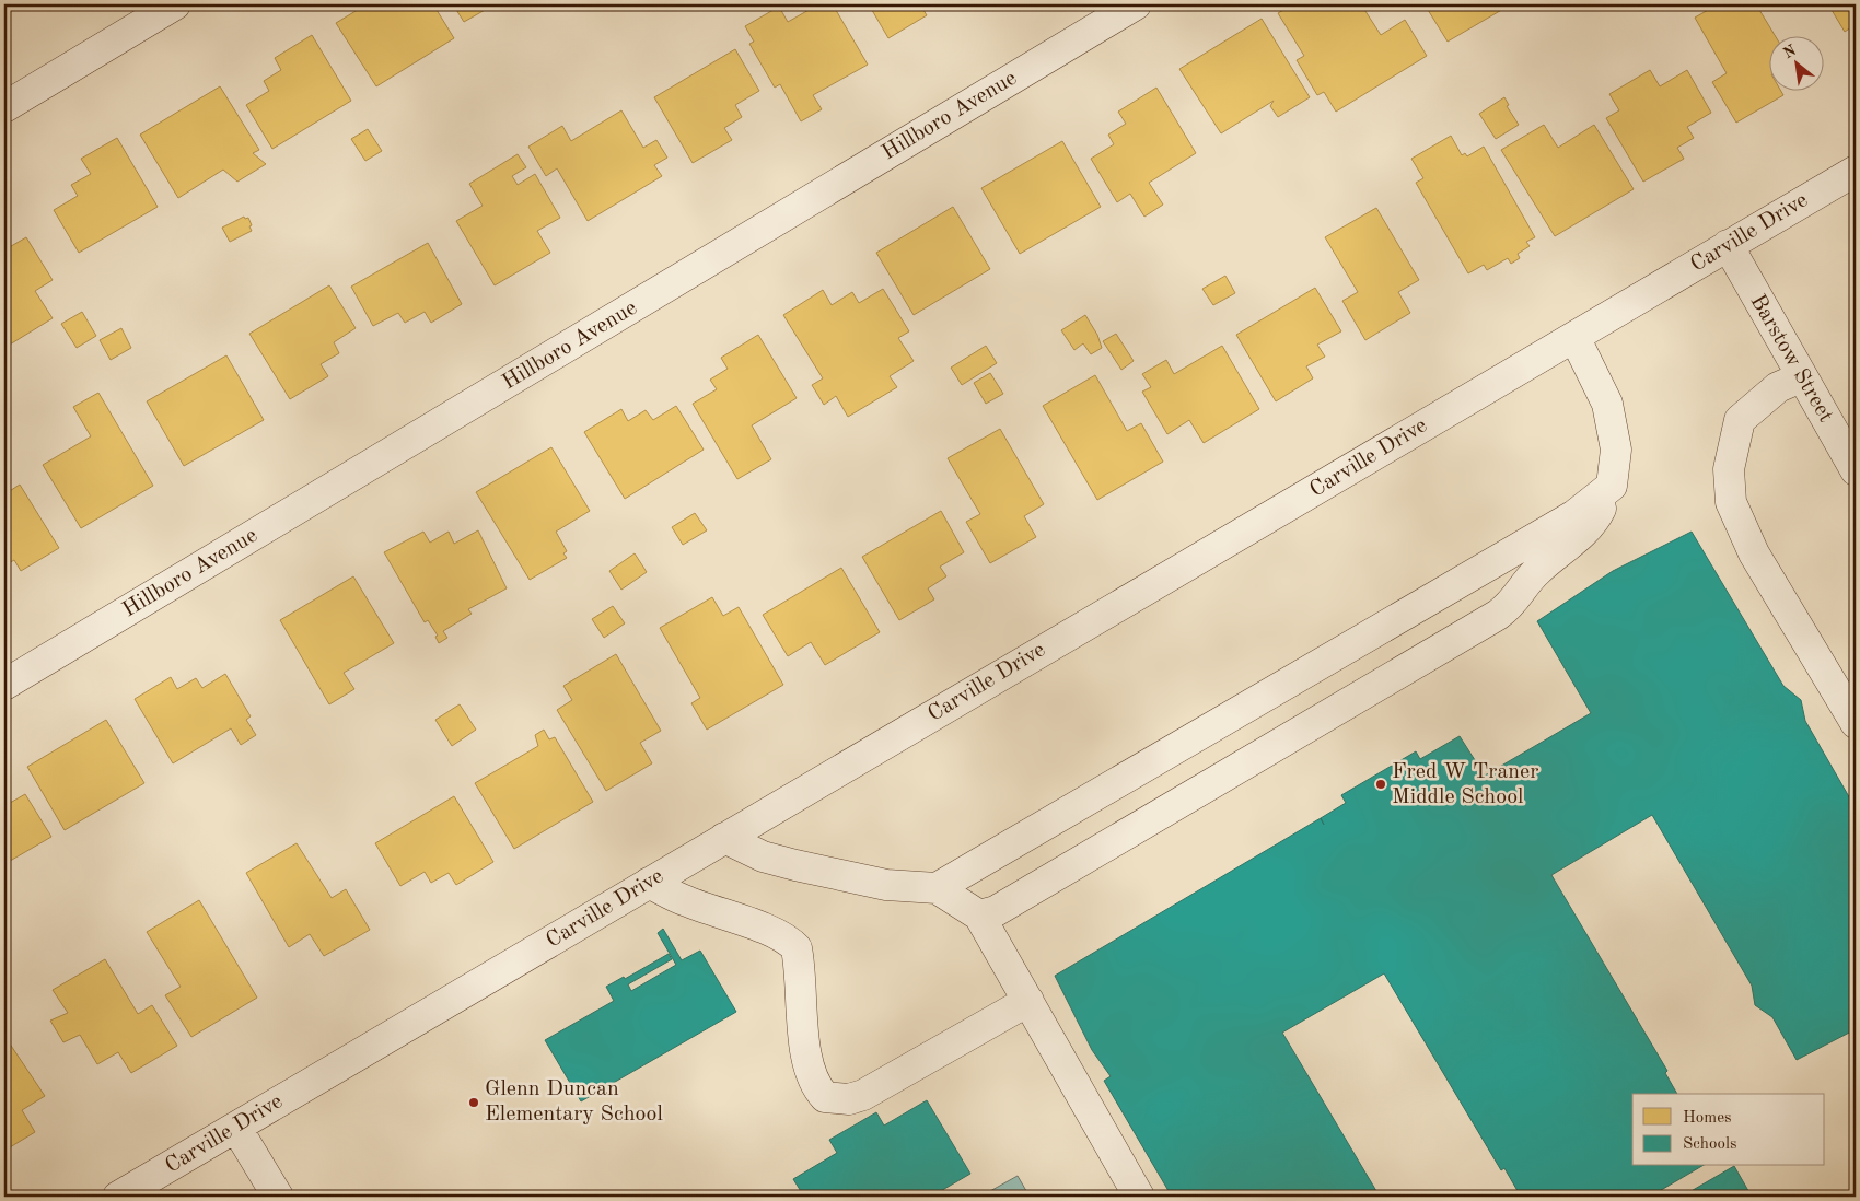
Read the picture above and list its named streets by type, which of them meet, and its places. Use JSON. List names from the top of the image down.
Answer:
{
  "streets": {
    "street": ["Hillboro Avenue", "Carville Drive", "Barstow Street"]
  },
  "crossings": [
    ["Carville Drive", "Barstow Street"]
  ],
  "places": ["Fred W Traner Middle School", "Glenn Duncan Elementary School"],
  "legend": ["Homes", "Schools"],
  "north": "top left"
}
